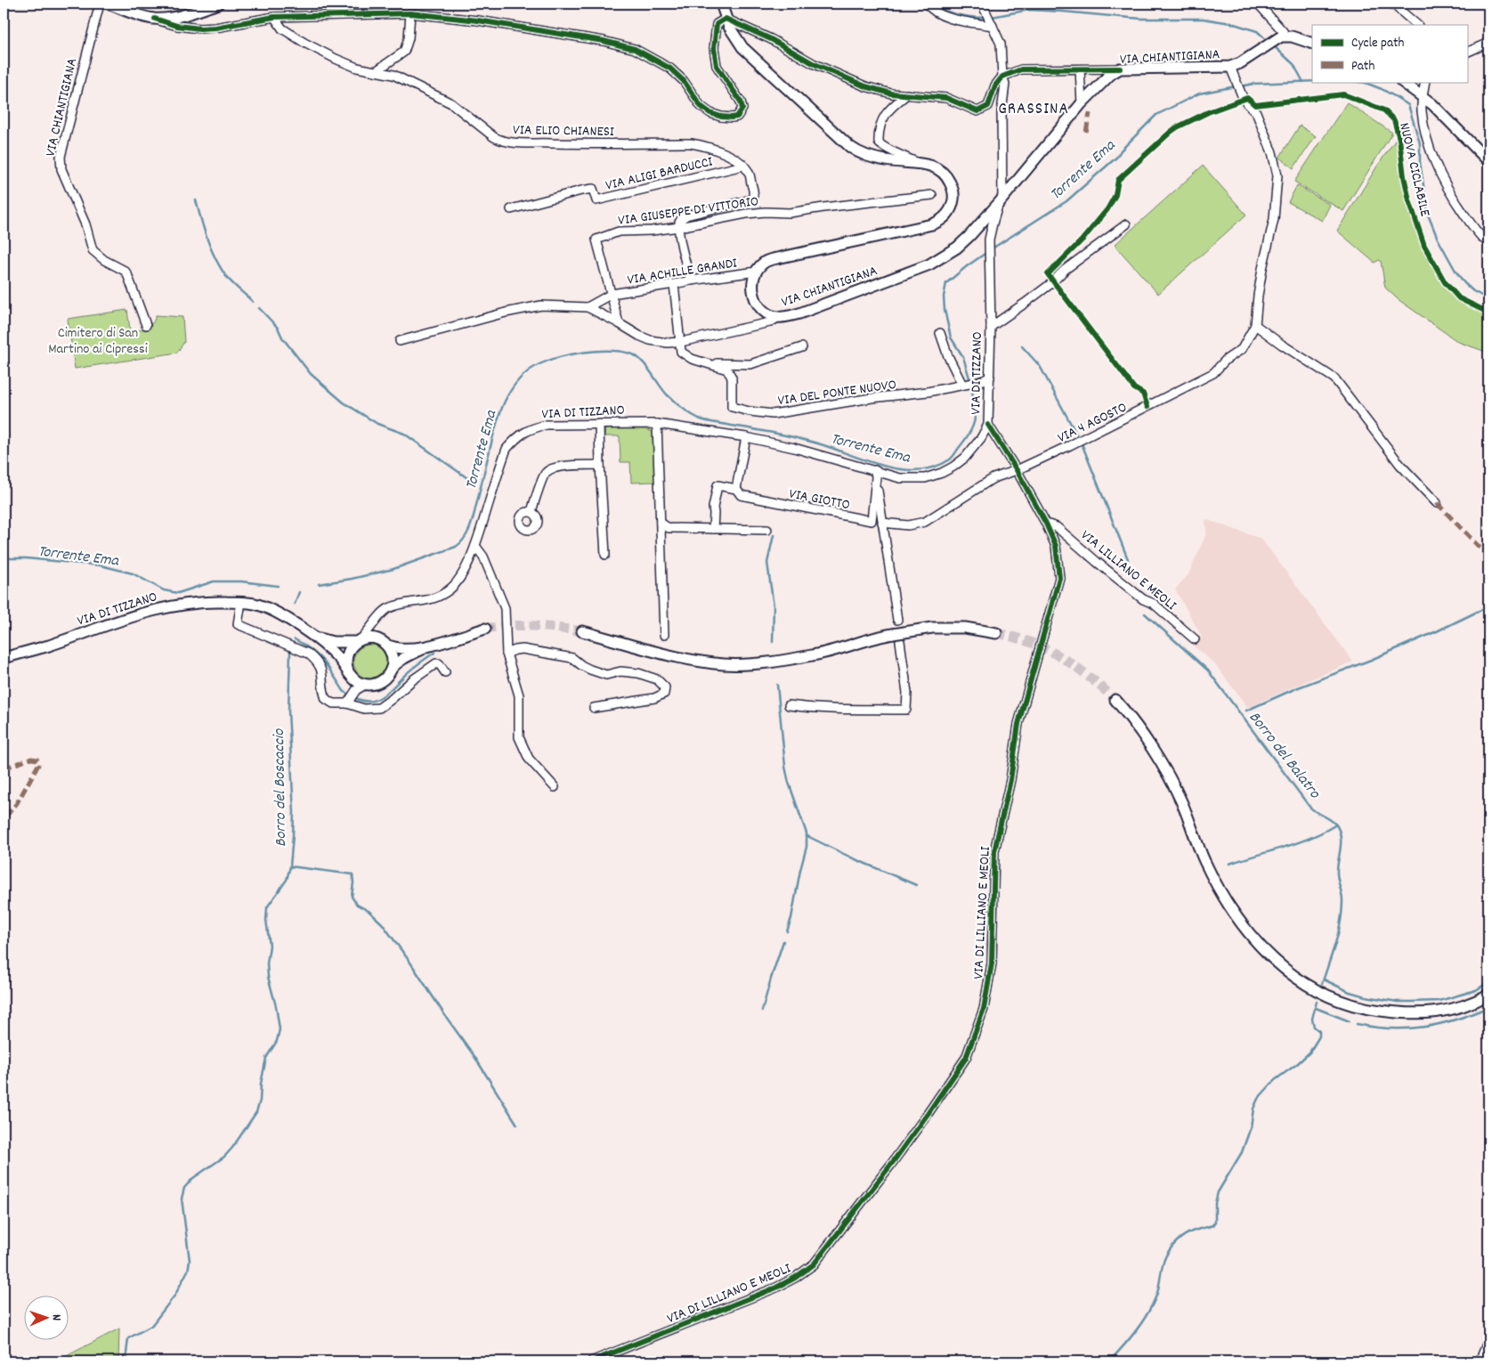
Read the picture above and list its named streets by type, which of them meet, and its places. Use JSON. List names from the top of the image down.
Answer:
{
  "streets": {
    "main road": ["VIA CHIANTIGIANA", "VIA DI TIZZANO"],
    "street": [
      "VIA ELIO CHIANESI",
      "VIA ALIGI BARDUCCI",
      "VIA GIUSEPPE DI VITTORIO",
      "VIA ACHILLE GRANDI",
      "VIA DEL PONTE NUOVO",
      "VIA 4 AGOSTO",
      "VIA GIOTTO",
      "VIA LILLIANO E MEOLI",
      "VIA DI LILLIANO E MEOLI"
    ],
    "cycle path": ["NUOVA CICLABILE"]
  },
  "crossings": [
    ["VIA CHIANTIGIANA", "VIA ACHILLE GRANDI"],
    ["VIA CHIANTIGIANA", "VIA DI TIZZANO"],
    ["VIA ELIO CHIANESI", "VIA ALIGI BARDUCCI"],
    ["VIA GIUSEPPE DI VITTORIO", "VIA ACHILLE GRANDI"],
    ["VIA DI TIZZANO", "VIA DEL PONTE NUOVO"],
    ["VIA DI TIZZANO", "VIA GIOTTO"],
    ["VIA DI TIZZANO", "VIA DI LILLIANO E MEOLI"],
    ["VIA 4 AGOSTO", "VIA DI LILLIANO E MEOLI"],
    ["VIA LILLIANO E MEOLI", "VIA DI LILLIANO E MEOLI"]
  ],
  "districts": ["GRASSINA"],
  "water": ["Torrente Ema", "Borro del Balatro", "Borro del Boscaccio"],
  "parks": ["Cimitero di San Martino ai Cipressi"],
  "legend": ["Cycle path", "Path"],
  "north": "right"
}
